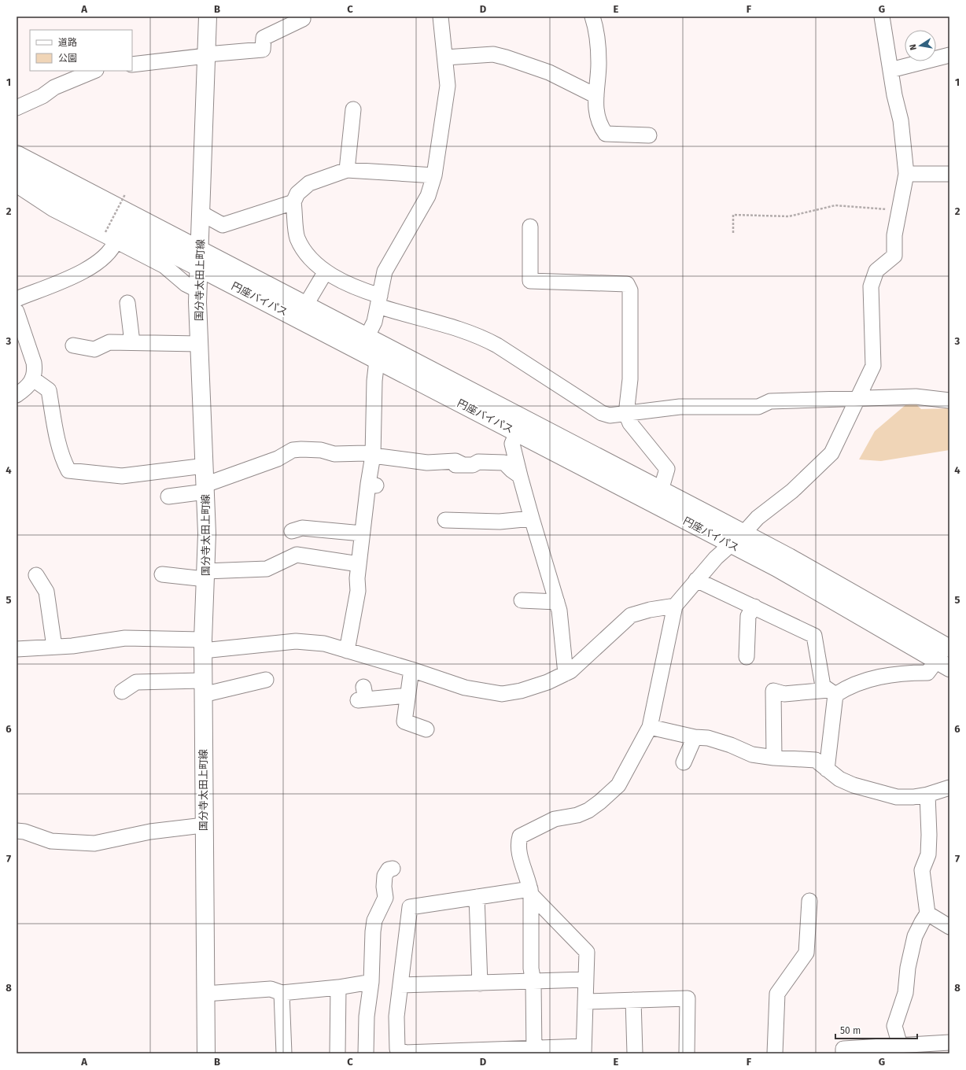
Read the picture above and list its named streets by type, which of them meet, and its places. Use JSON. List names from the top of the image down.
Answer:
{
  "streets": {
    "main road": ["国分寺太田上町線", "円座バイパス"]
  },
  "crossings": [
    ["国分寺太田上町線", "円座バイパス"]
  ],
  "legend": ["道路", "公園"],
  "scale_bar": "50 m",
  "north": "left",
  "grid": {
    "columns": [
      "A",
      "B",
      "C",
      "D",
      "E",
      "F",
      "G"
    ],
    "rows": [
      "1",
      "2",
      "3",
      "4",
      "5",
      "6",
      "7",
      "8"
    ]
  }
}
